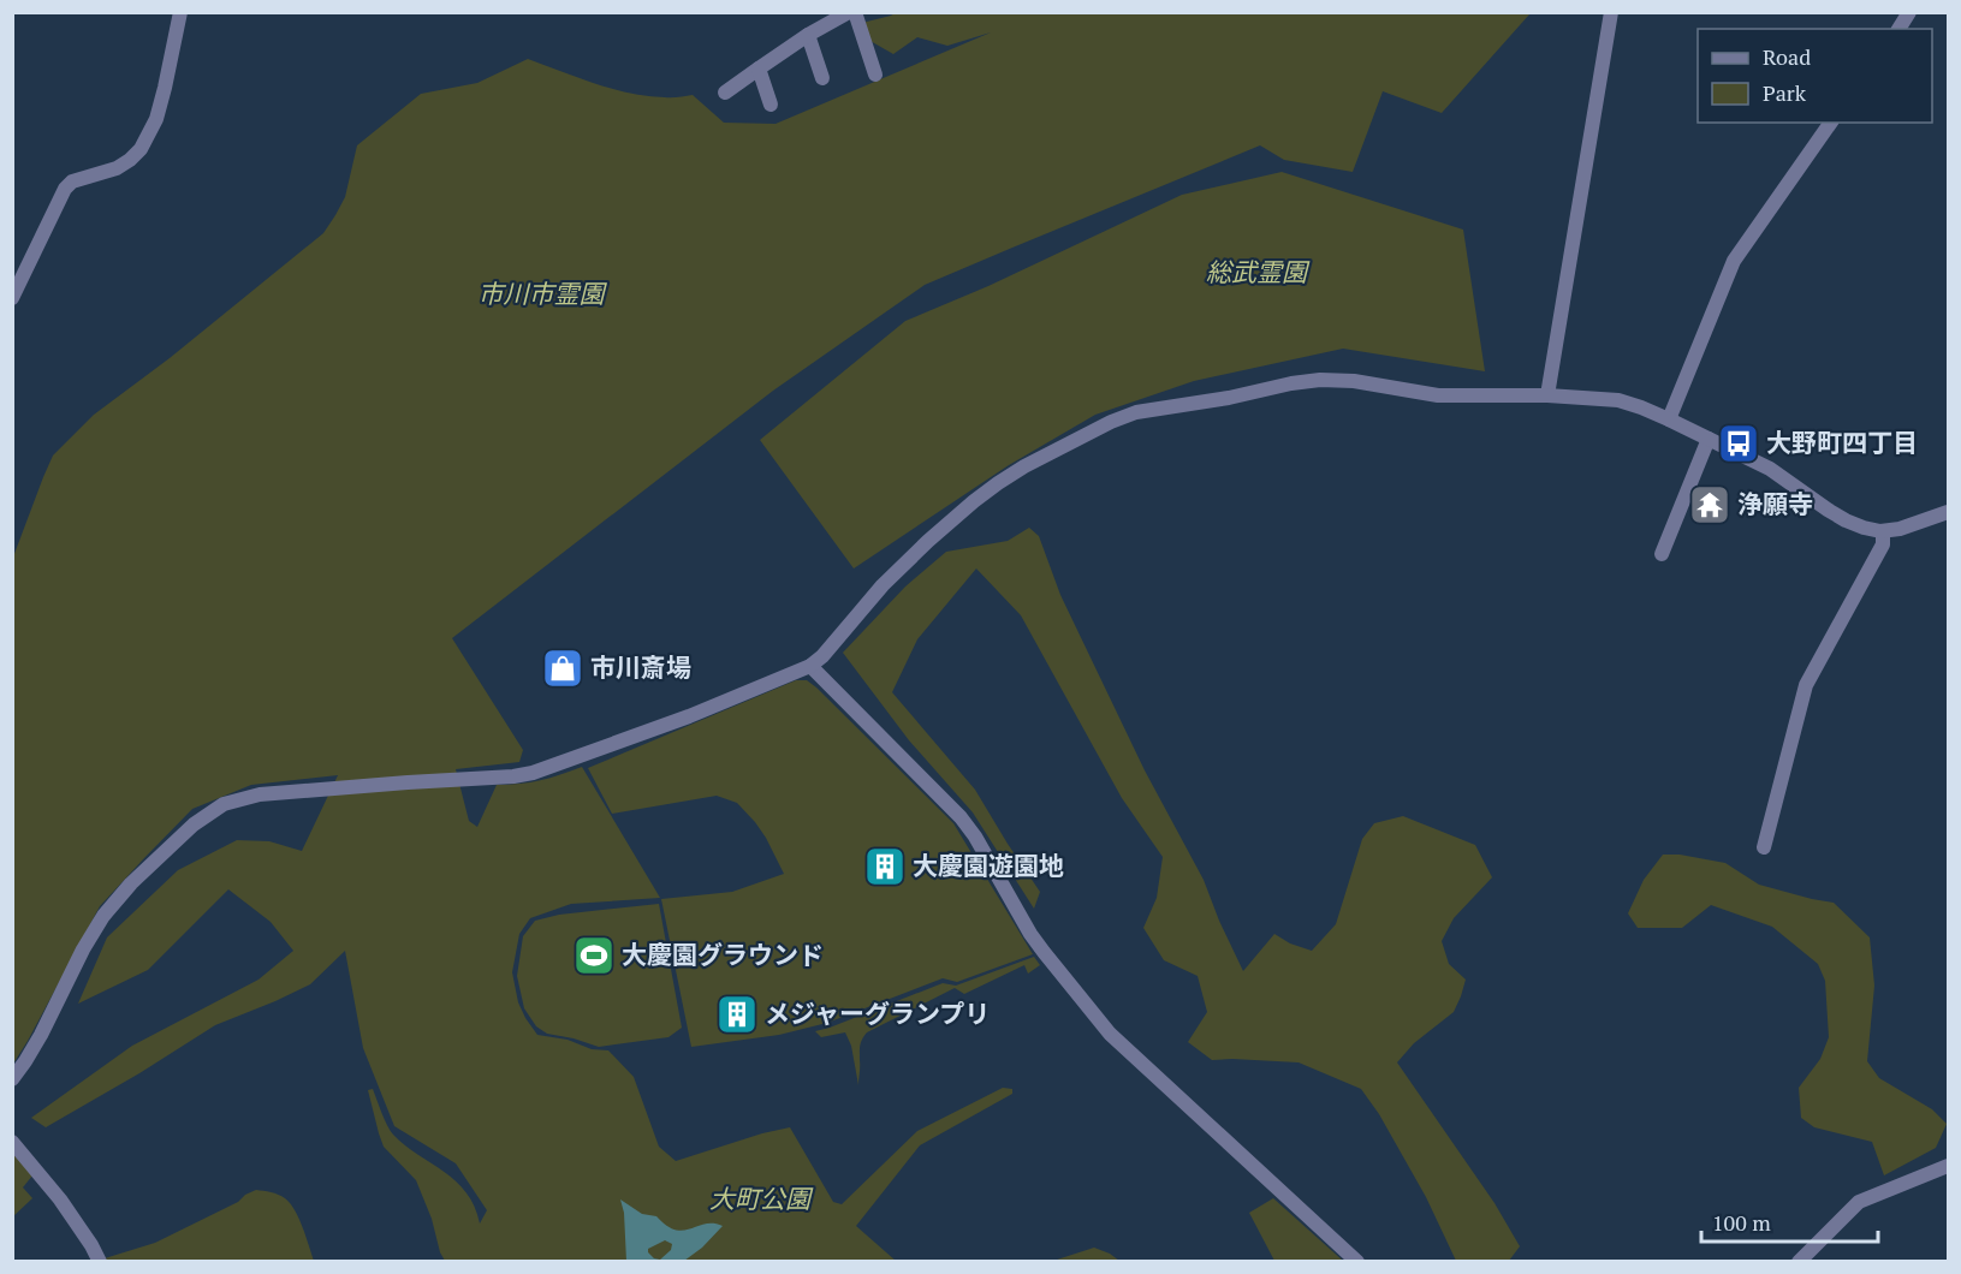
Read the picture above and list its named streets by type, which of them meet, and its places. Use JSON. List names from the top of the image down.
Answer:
{
  "parks": ["総武霊園", "市川市霊園", "大町公園"],
  "places": {
    "bus stop": ["大野町四丁目"],
    "temple": ["浄願寺"],
    "shop": ["市川斎場"],
    "building": ["大慶園遊園地", "メジャーグランプリ"],
    "sports": ["大慶園グラウンド"]
  },
  "legend": ["Road", "Park"],
  "scale_bar": "100 m"
}
